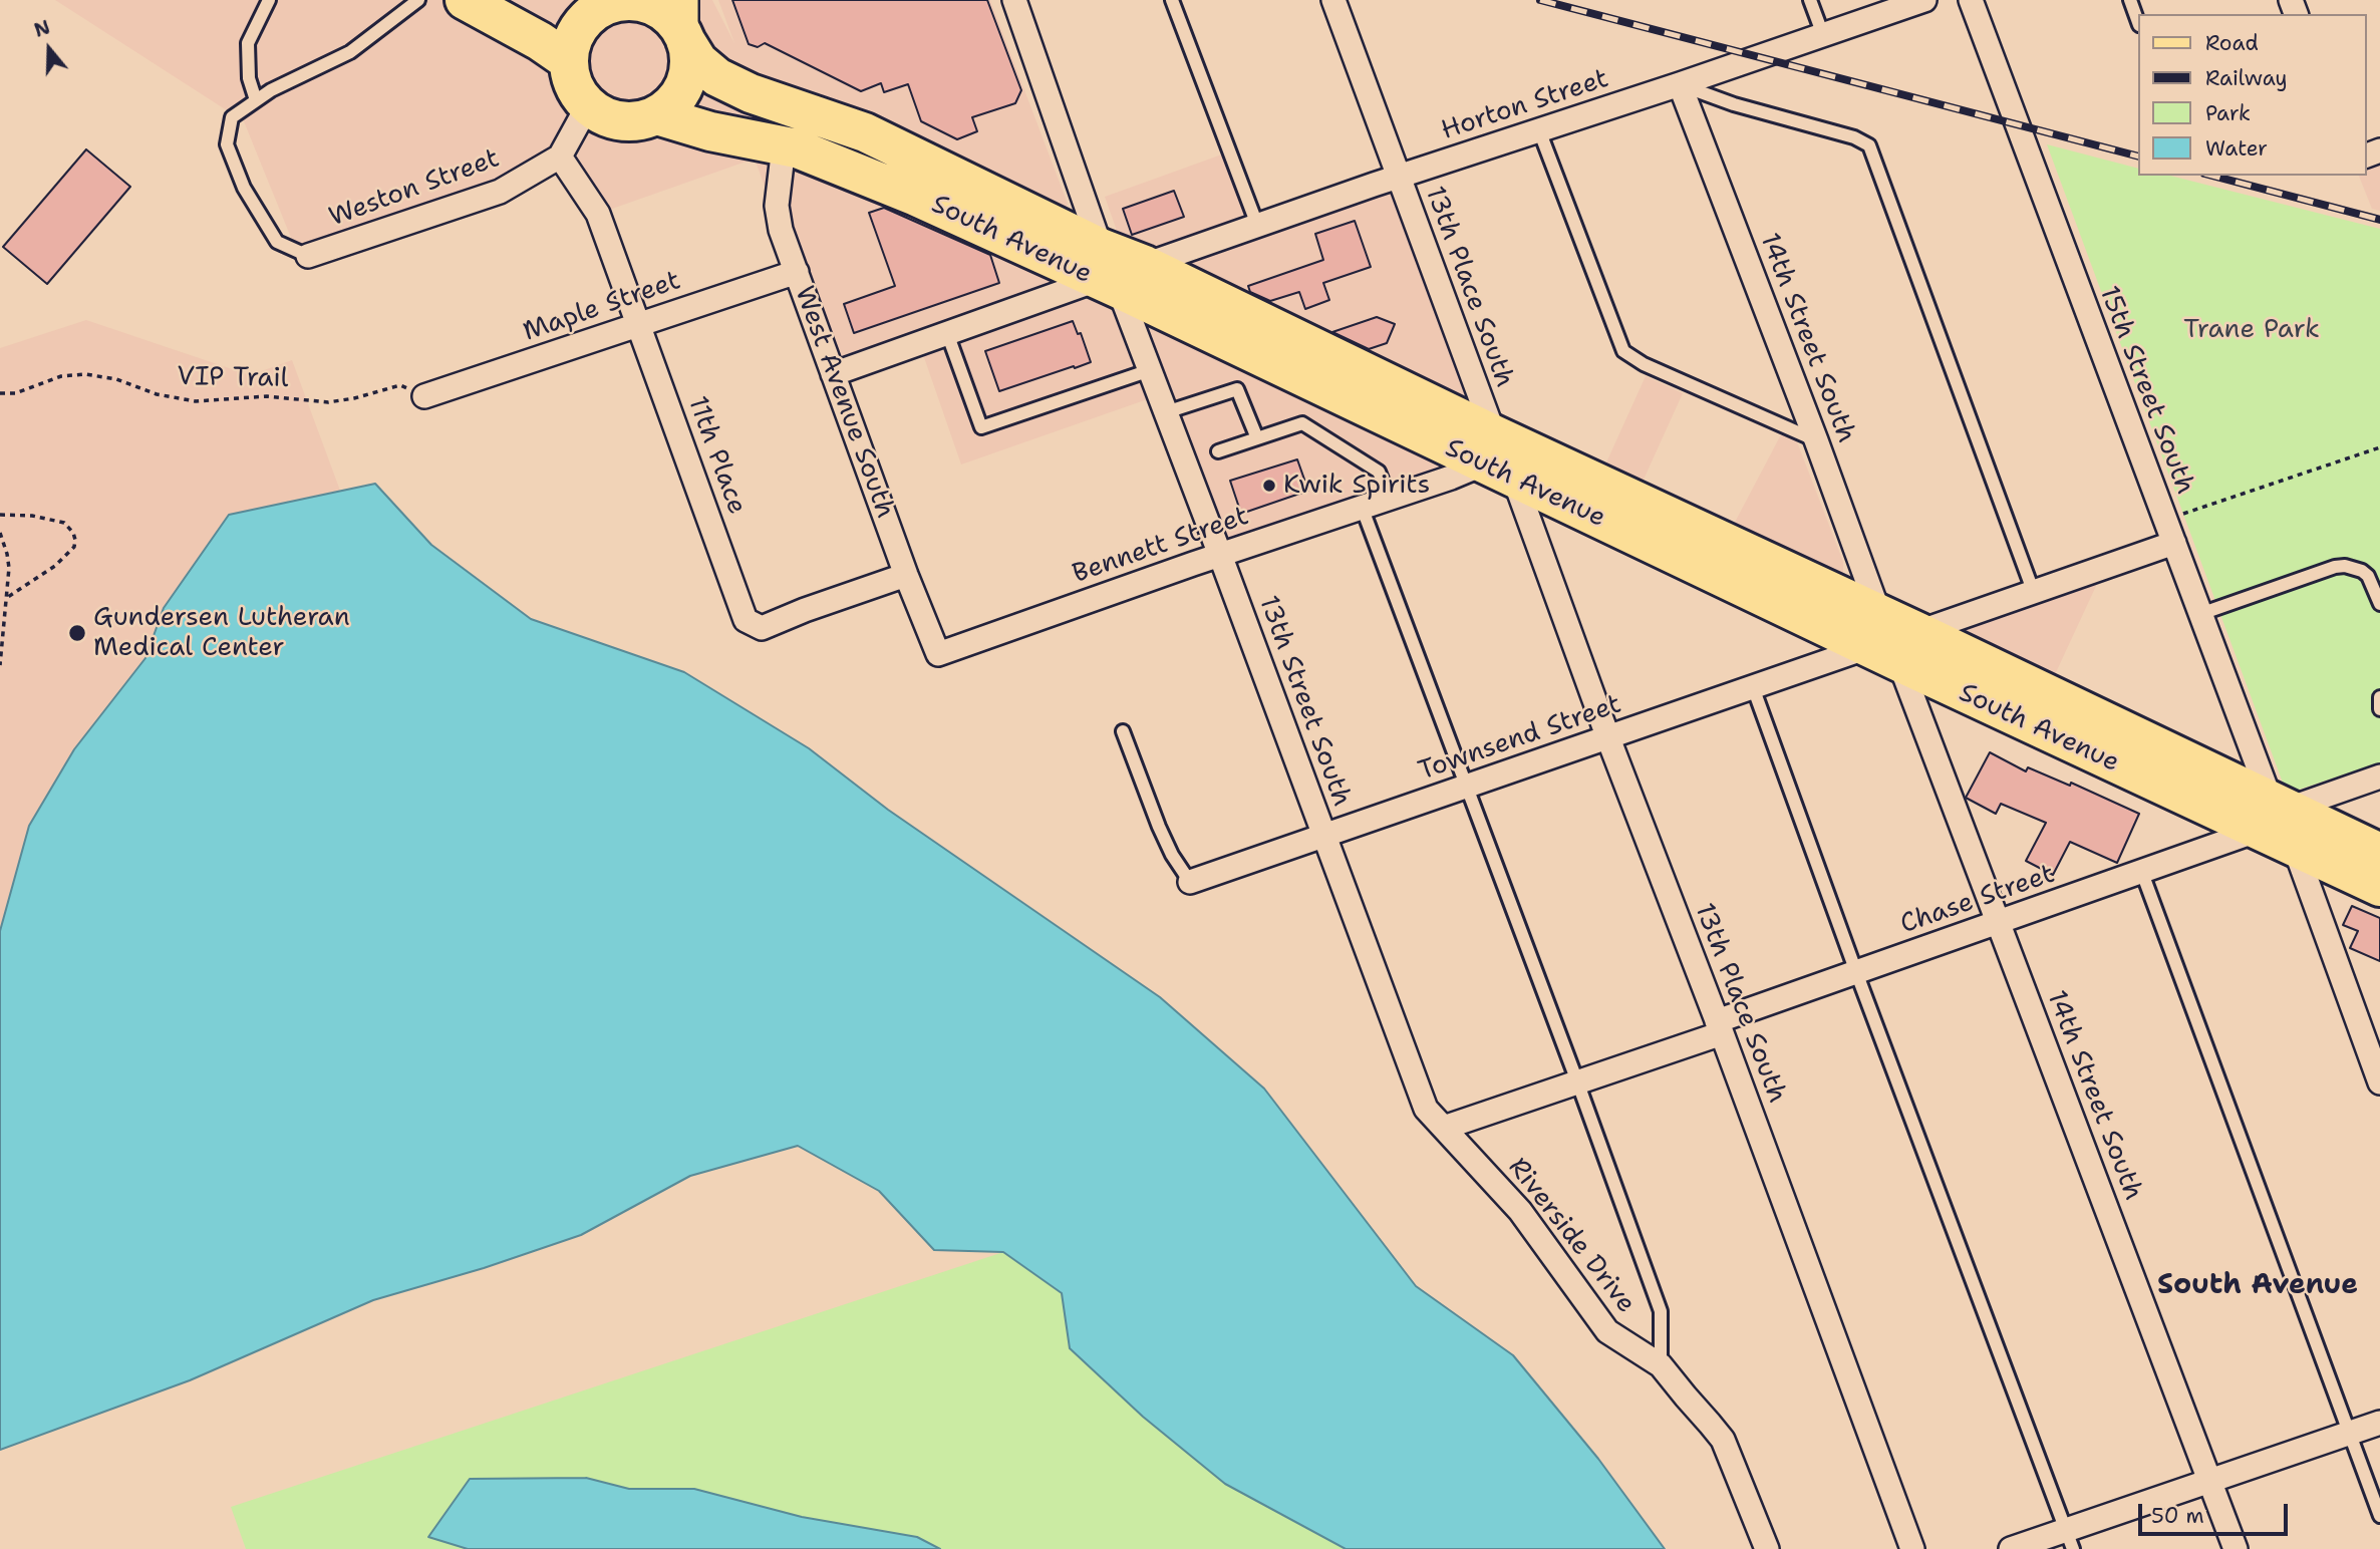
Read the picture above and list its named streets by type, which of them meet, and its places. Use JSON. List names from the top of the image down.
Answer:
{
  "streets": {
    "highway": ["South Avenue"],
    "street": [
      "Horton Street",
      "Weston Street",
      "13th Place South",
      "Maple Street",
      "14th Street South",
      "15th Street South",
      "West Avenue South",
      "11th Place",
      "Bennett Street",
      "13th Street South",
      "Townsend Street",
      "Chase Street",
      "Riverside Drive"
    ],
    "path": ["VIP Trail"]
  },
  "crossings": [
    ["Horton Street", "South Avenue"],
    ["Horton Street", "13th Place South"],
    ["Horton Street", "14th Street South"],
    ["Horton Street", "West Avenue South"],
    ["Horton Street", "13th Street South"],
    ["Weston Street", "11th Place"],
    ["South Avenue", "13th Place South"],
    ["South Avenue", "14th Street South"],
    ["South Avenue", "15th Street South"],
    ["South Avenue", "West Avenue South"],
    ["South Avenue", "Bennett Street"],
    ["South Avenue", "13th Street South"],
    ["South Avenue", "Townsend Street"],
    ["South Avenue", "Chase Street"],
    ["13th Place South", "Bennett Street"],
    ["13th Place South", "Townsend Street"],
    ["13th Place South", "Chase Street"],
    ["Maple Street", "VIP Trail"],
    ["Maple Street", "West Avenue South"],
    ["Maple Street", "11th Place"],
    ["14th Street South", "Townsend Street"],
    ["14th Street South", "Chase Street"],
    ["15th Street South", "Townsend Street"],
    ["15th Street South", "Chase Street"],
    ["West Avenue South", "11th Place"],
    ["West Avenue South", "Bennett Street"],
    ["Bennett Street", "13th Street South"],
    ["13th Street South", "Townsend Street"],
    ["13th Street South", "Chase Street"],
    ["13th Street South", "Riverside Drive"],
    ["Chase Street", "Riverside Drive"]
  ],
  "districts": ["South Avenue"],
  "parks": ["Trane Park"],
  "places": ["Kwik Spirits", "Gundersen Lutheran Medical Center"],
  "legend": [
    "Road",
    "Railway",
    "Park",
    "Water"
  ],
  "scale_bar": "50 m",
  "north": "top"
}
